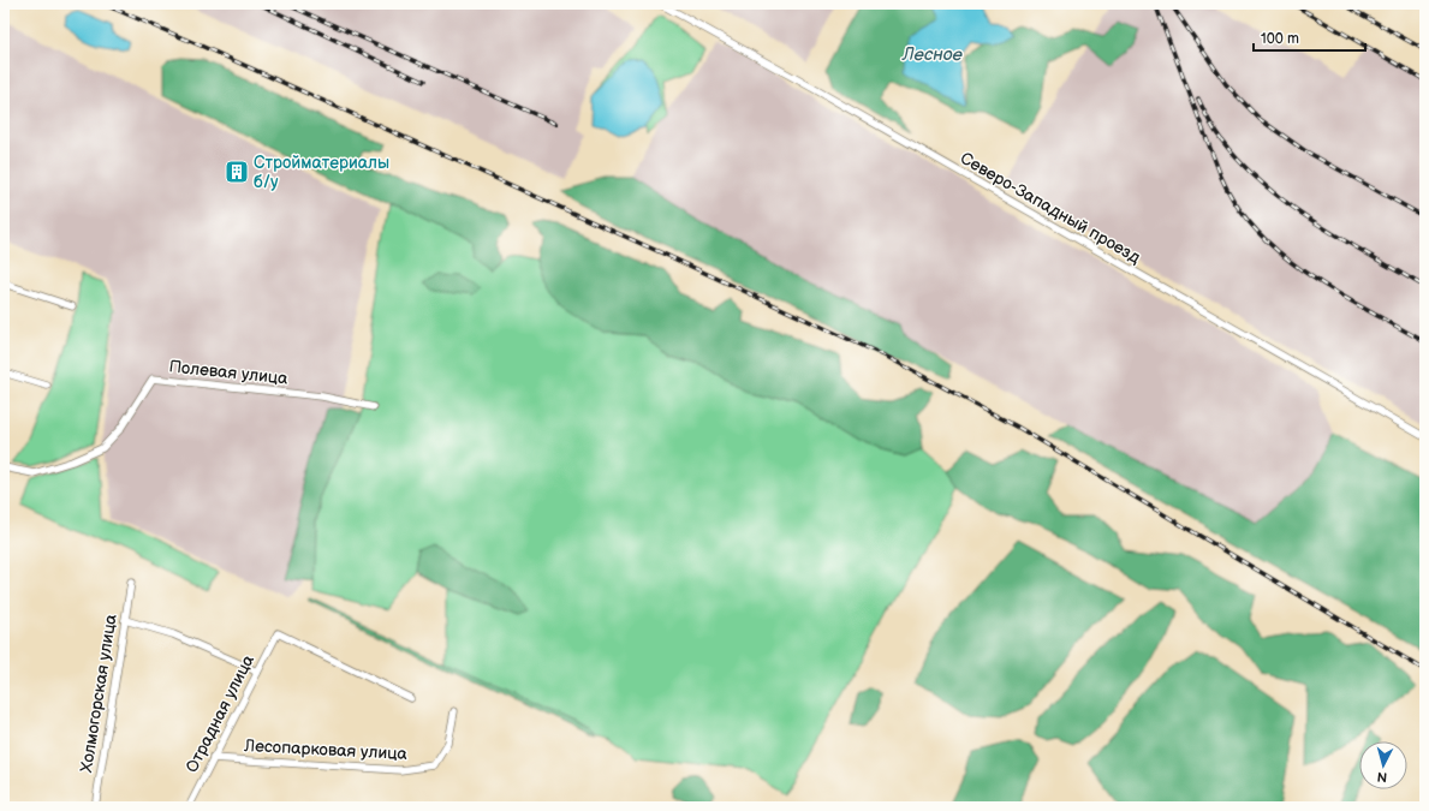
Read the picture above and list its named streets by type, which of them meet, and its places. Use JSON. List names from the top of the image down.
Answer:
{
  "streets": {
    "street": [
      "Северо-Западный проезд",
      "Полевая улица",
      "Холмогорская улица",
      "Отрадная улица",
      "Лесопарковая улица"
    ]
  },
  "crossings": [
    ["Отрадная улица", "Лесопарковая улица"]
  ],
  "water": ["Лесное"],
  "places": {
    "building": ["Стройматериалы б/у"]
  },
  "scale_bar": "100 m",
  "north": "bottom"
}
